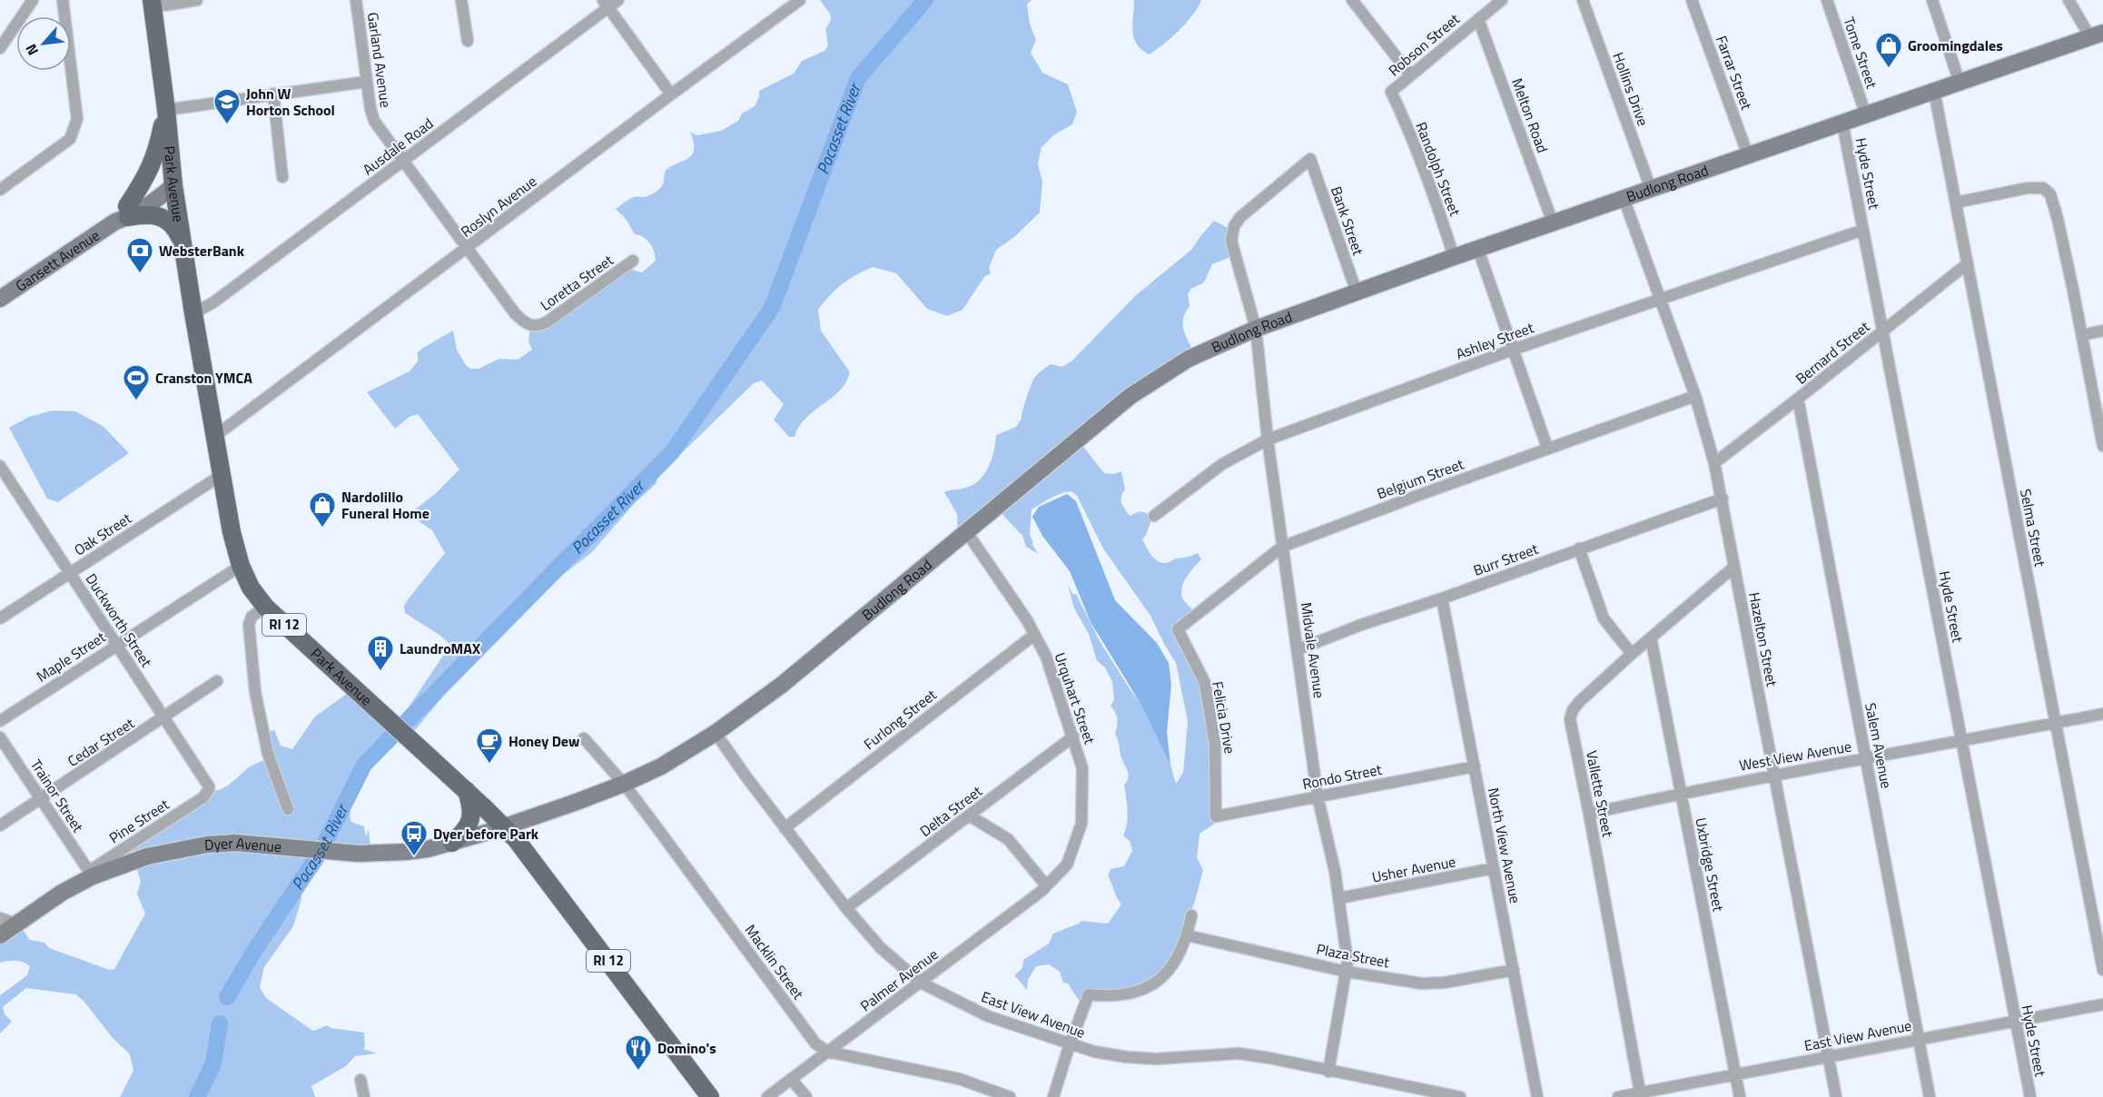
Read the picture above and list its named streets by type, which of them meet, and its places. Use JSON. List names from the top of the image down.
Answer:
{
  "streets": {
    "main road": [
      "Park Avenue",
      "Budlong Road",
      "Gansett Avenue",
      "RI 12",
      "Dyer Avenue"
    ],
    "street": [
      "Robson Street",
      "Tome Street",
      "Garland Avenue",
      "Farrar Street",
      "Hollins Drive",
      "Melton Road",
      "Ausdale Road",
      "Randolph Street",
      "Hyde Street",
      "Roslyn Avenue",
      "Bank Street",
      "Loretta Street",
      "Ashley Street",
      "Bernard Street",
      "Belgium Street",
      "Selma Street",
      "Oak Street",
      "Burr Street",
      "Duckworth Street",
      "Hazelton Street",
      "Midvale Avenue",
      "Maple Street",
      "Urquhart Street",
      "Felicia Drive",
      "Furlong Street",
      "Cedar Street",
      "Salem Avenue",
      "West View Avenue",
      "Rondo Street",
      "Vallette Street",
      "Trainor Street",
      "Delta Street",
      "Pine Street",
      "North View Avenue",
      "Uxbridge Street",
      "Usher Avenue",
      "Plaza Street",
      "Macklin Street",
      "Palmer Avenue",
      "East View Avenue"
    ]
  },
  "crossings": [
    ["Robson Street", "Melton Road"],
    ["Robson Street", "Randolph Street"],
    ["Tome Street", "Budlong Road"],
    ["Garland Avenue", "Ausdale Road"],
    ["Garland Avenue", "Roslyn Avenue"],
    ["Garland Avenue", "Loretta Street"],
    ["Farrar Street", "Budlong Road"],
    ["Hollins Drive", "Budlong Road"],
    ["Melton Road", "Budlong Road"],
    ["Ausdale Road", "Park Avenue"],
    ["Randolph Street", "Budlong Road"],
    ["Hyde Street", "Budlong Road"],
    ["Hyde Street", "Ashley Street"],
    ["Hyde Street", "Bernard Street"],
    ["Hyde Street", "West View Avenue"],
    ["Hyde Street", "East View Avenue"],
    ["Park Avenue", "Budlong Road"],
    ["Park Avenue", "Roslyn Avenue"],
    ["Park Avenue", "Gansett Avenue"],
    ["Park Avenue", "Oak Street"],
    ["Park Avenue", "Maple Street"],
    ["Park Avenue", "Dyer Avenue"],
    ["Budlong Road", "Bank Street"],
    ["Budlong Road", "Selma Street"],
    ["Budlong Road", "Hazelton Street"],
    ["Budlong Road", "Midvale Avenue"],
    ["Budlong Road", "Urquhart Street"],
    ["Budlong Road", "Dyer Avenue"],
    ["Budlong Road", "Macklin Street"],
    ["Budlong Road", "East View Avenue"],
    ["Bank Street", "Midvale Avenue"],
    ["Ashley Street", "Hazelton Street"],
    ["Ashley Street", "Midvale Avenue"],
    ["Bernard Street", "Selma Street"],
    ["Bernard Street", "Hazelton Street"],
    ["Bernard Street", "Salem Avenue"],
    ["Belgium Street", "Hazelton Street"],
    ["Belgium Street", "Midvale Avenue"],
    ["Belgium Street", "Felicia Drive"],
    ["Selma Street", "West View Avenue"],
    ["Oak Street", "Duckworth Street"],
    ["Burr Street", "Hazelton Street"],
    ["Burr Street", "Midvale Avenue"],
    ["Burr Street", "North View Avenue"],
    ["Duckworth Street", "Maple Street"],
    ["Duckworth Street", "Cedar Street"],
    ["Duckworth Street", "Pine Street"],
    ["Hazelton Street", "West View Avenue"],
    ["Hazelton Street", "Vallette Street"],
    ["Hazelton Street", "East View Avenue"],
    ["Midvale Avenue", "Rondo Street"],
    ["Midvale Avenue", "Usher Avenue"],
    ["Midvale Avenue", "Plaza Street"],
    ["Midvale Avenue", "East View Avenue"],
    ["Urquhart Street", "Furlong Street"],
    ["Urquhart Street", "Delta Street"],
    ["Urquhart Street", "Palmer Avenue"],
    ["Felicia Drive", "Rondo Street"],
    ["Furlong Street", "East View Avenue"],
    ["Cedar Street", "Trainor Street"],
    ["Salem Avenue", "West View Avenue"],
    ["Salem Avenue", "East View Avenue"],
    ["West View Avenue", "Vallette Street"],
    ["West View Avenue", "Uxbridge Street"],
    ["Rondo Street", "North View Avenue"],
    ["Vallette Street", "Uxbridge Street"],
    ["Vallette Street", "East View Avenue"],
    ["Trainor Street", "Pine Street"],
    ["Trainor Street", "Dyer Avenue"],
    ["Delta Street", "East View Avenue"],
    ["Pine Street", "Dyer Avenue"],
    ["North View Avenue", "Usher Avenue"],
    ["North View Avenue", "Plaza Street"],
    ["Uxbridge Street", "East View Avenue"],
    ["Macklin Street", "Palmer Avenue"],
    ["Palmer Avenue", "East View Avenue"]
  ],
  "water": ["Pocasset River"],
  "places": {
    "shop": ["Groomingdales", "Nardolillo Funeral Home"],
    "school or university": ["John W Horton School"],
    "bank": ["WebsterBank"],
    "sports": ["Cranston YMCA"],
    "building": ["LaundroMAX"],
    "cafe": ["Honey Dew"],
    "bus stop": ["Dyer before Park"],
    "restaurant": ["Domino's"]
  },
  "north": "bottom left"
}
